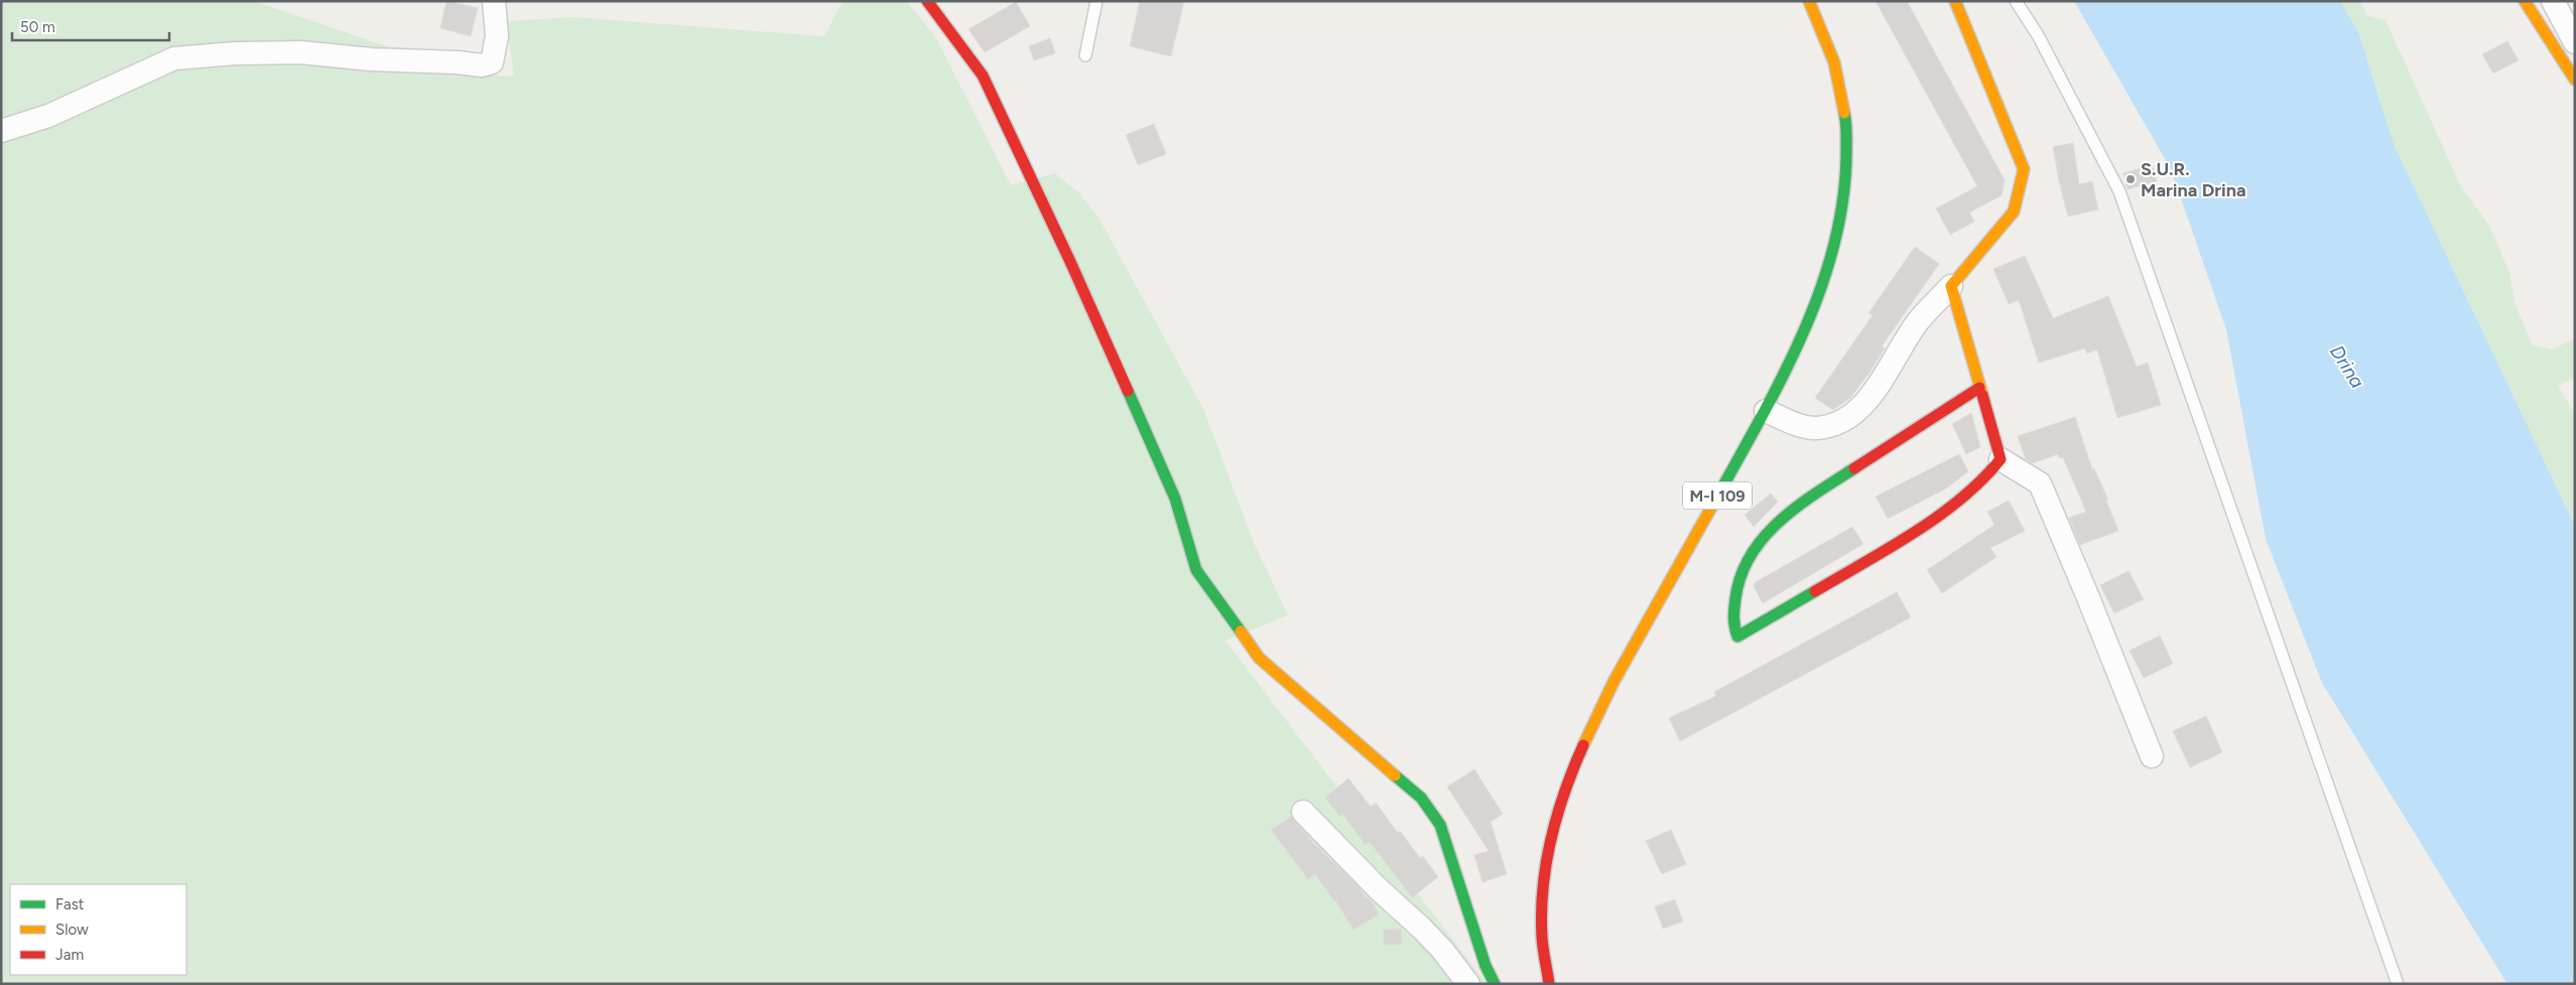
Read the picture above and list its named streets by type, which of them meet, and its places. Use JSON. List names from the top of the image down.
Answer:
{
  "streets": {
    "street": ["M-I 109"]
  },
  "water": ["Drina"],
  "places": ["S.U.R. Marina Drina"],
  "legend": ["Fast", "Slow", "Jam"],
  "scale_bar": "50 m"
}
